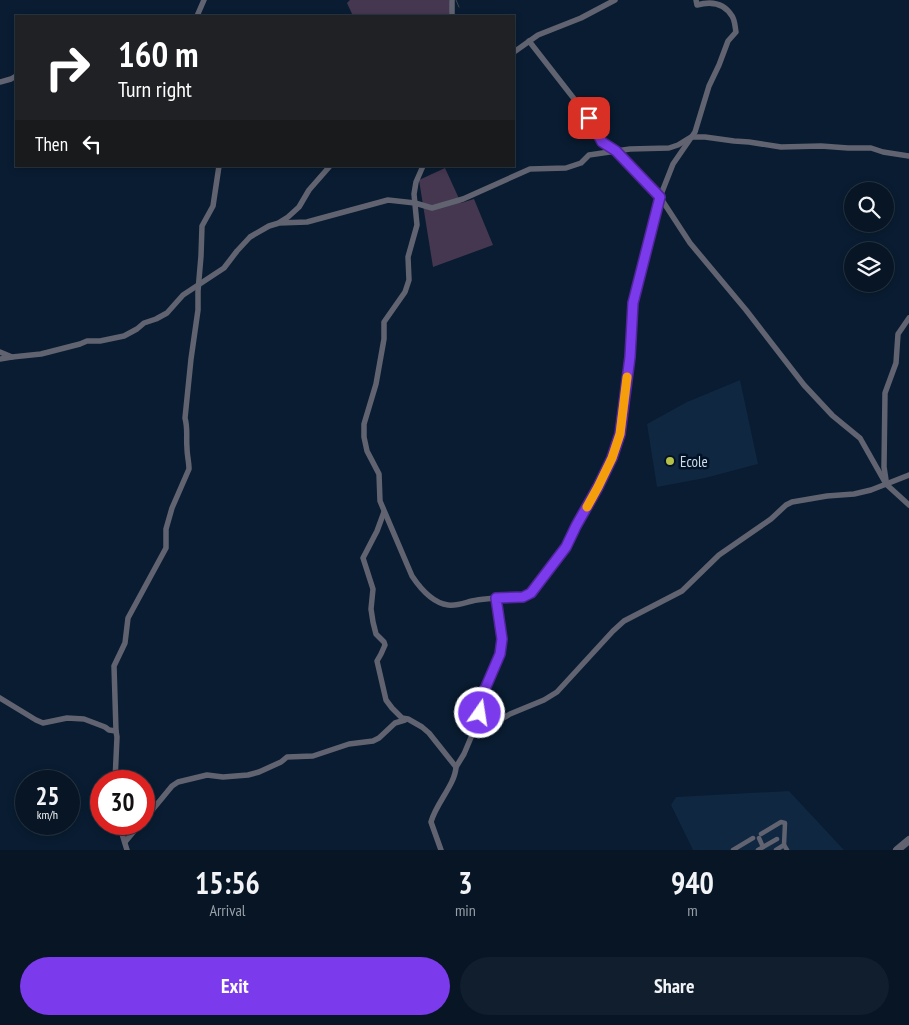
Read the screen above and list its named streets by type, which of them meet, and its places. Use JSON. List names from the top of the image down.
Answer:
{
  "places": ["Ecole"],
  "page": {
    "turn": ["160 m", "Turn right"],
    "then": "Then",
    "speed": "25 km/h",
    "limit": "30",
    "eta": [
      "15:56",
      "Arrival",
      "3",
      "min",
      "940",
      "m"
    ],
    "buttons": ["Exit", "Share"]
  }
}
